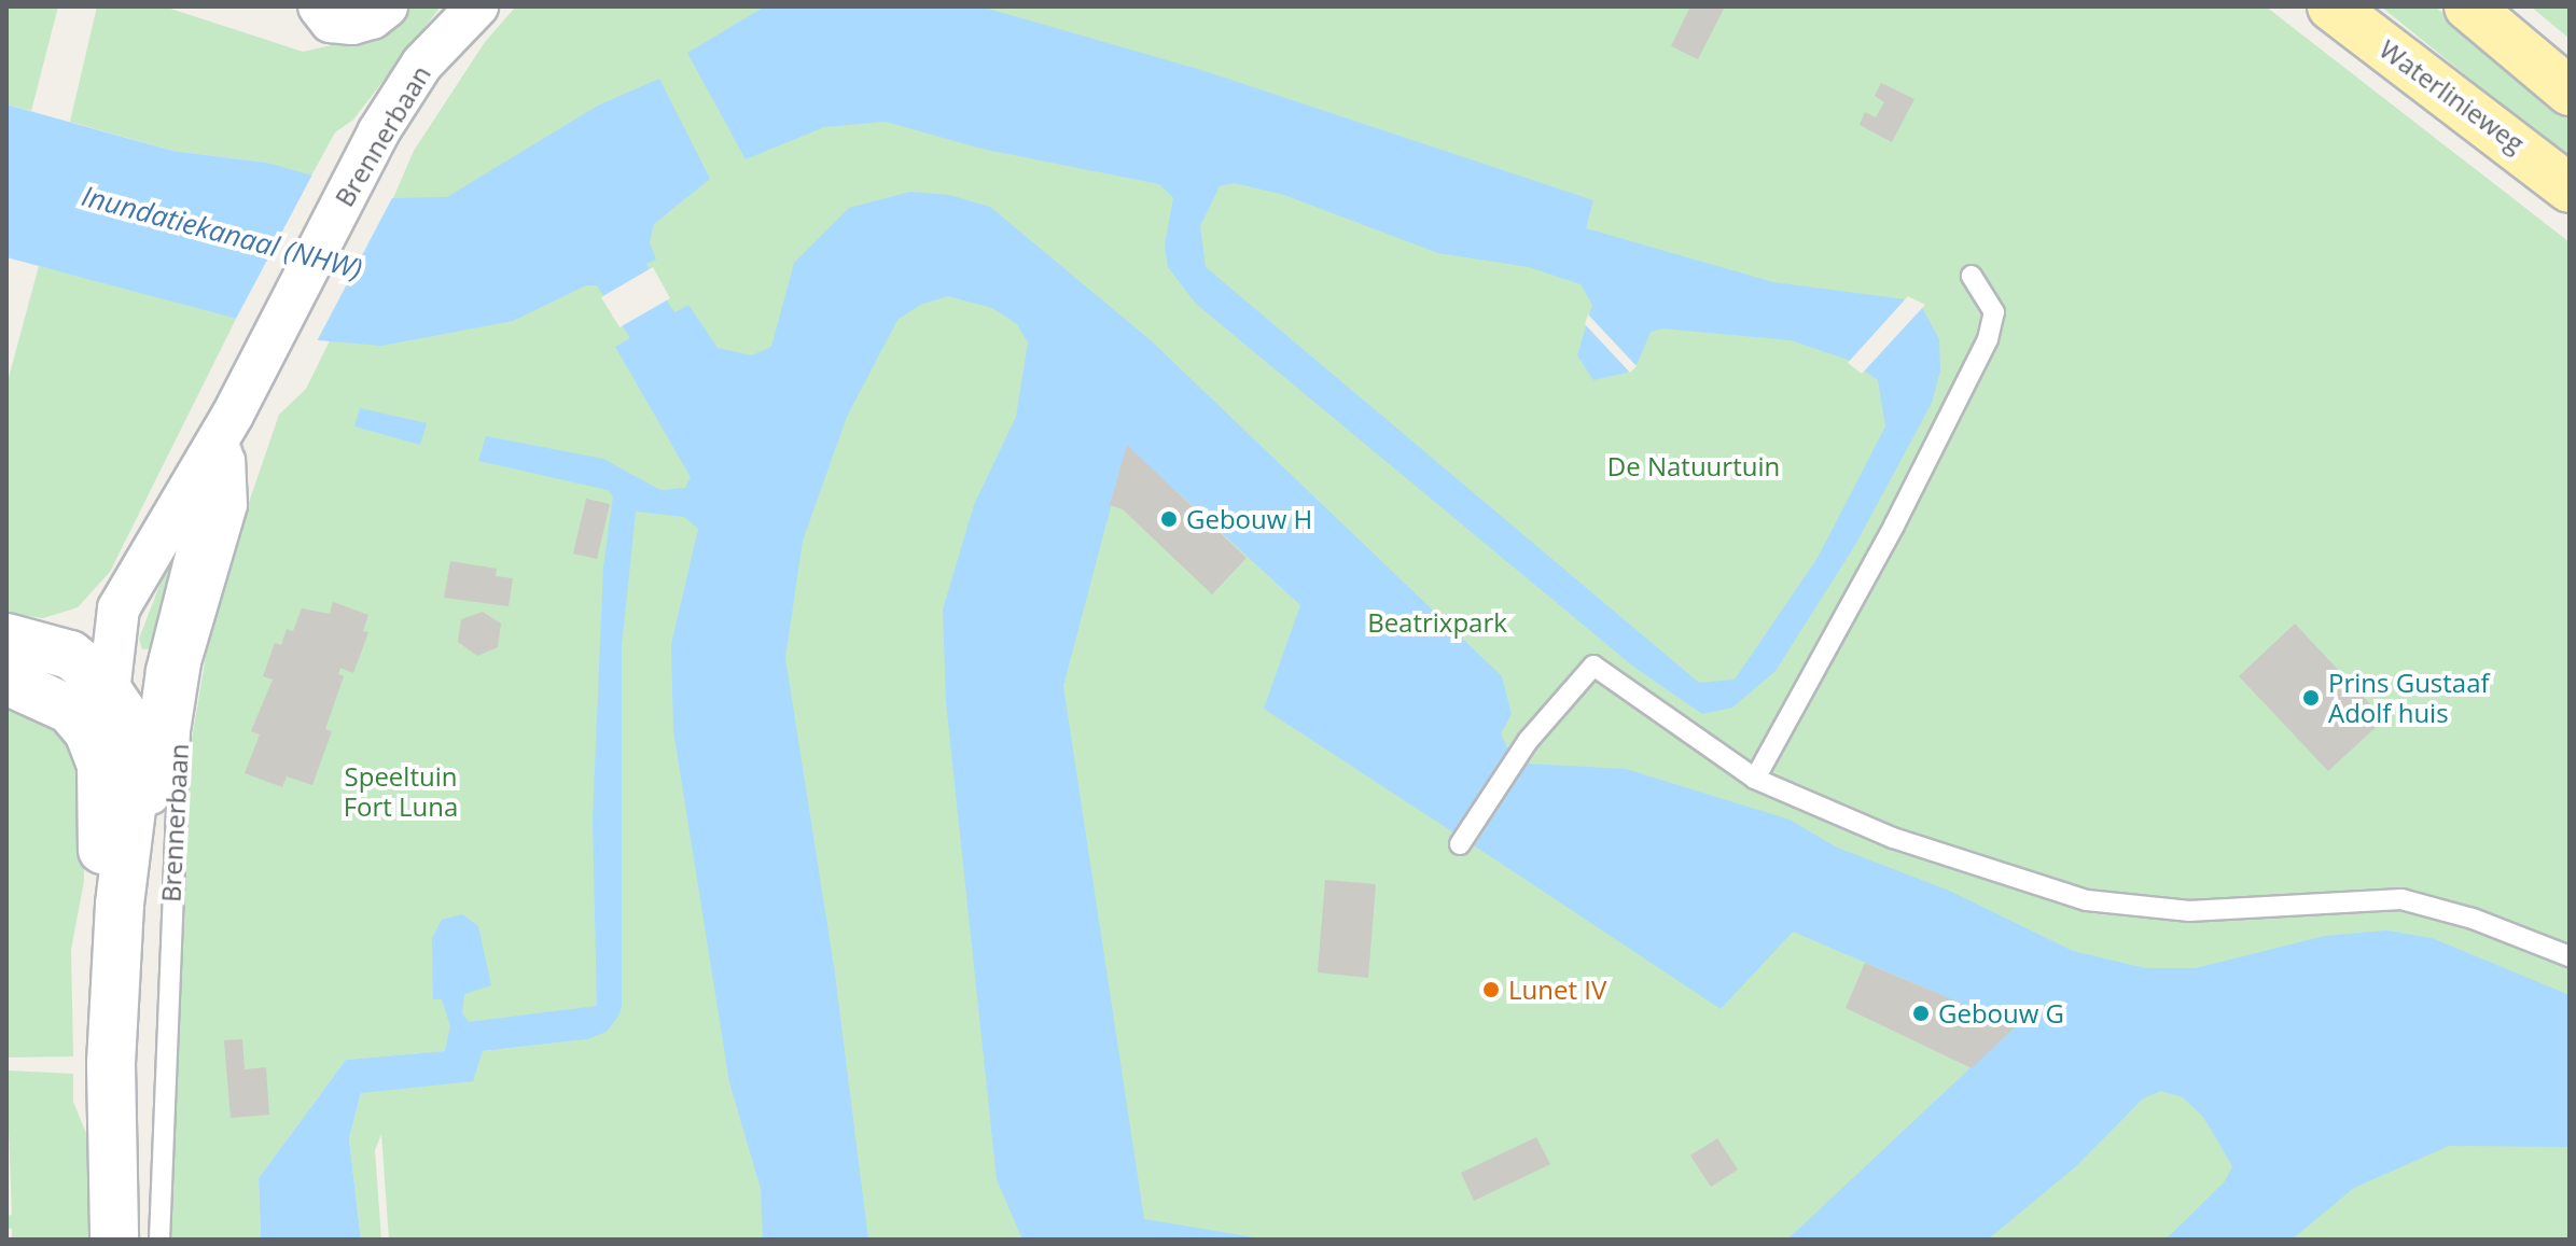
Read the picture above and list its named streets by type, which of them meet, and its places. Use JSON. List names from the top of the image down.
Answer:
{
  "streets": {
    "main road": ["Waterlinieweg"],
    "street": ["Brennerbaan"]
  },
  "water": ["Inundatiekanaal (NHW)"],
  "parks": ["De Natuurtuin", "Beatrixpark", "Speeltuin Fort Luna"],
  "places": [
    "Gebouw H",
    "Prins Gustaaf Adolf huis",
    "Lunet IV",
    "Gebouw G"
  ]
}
